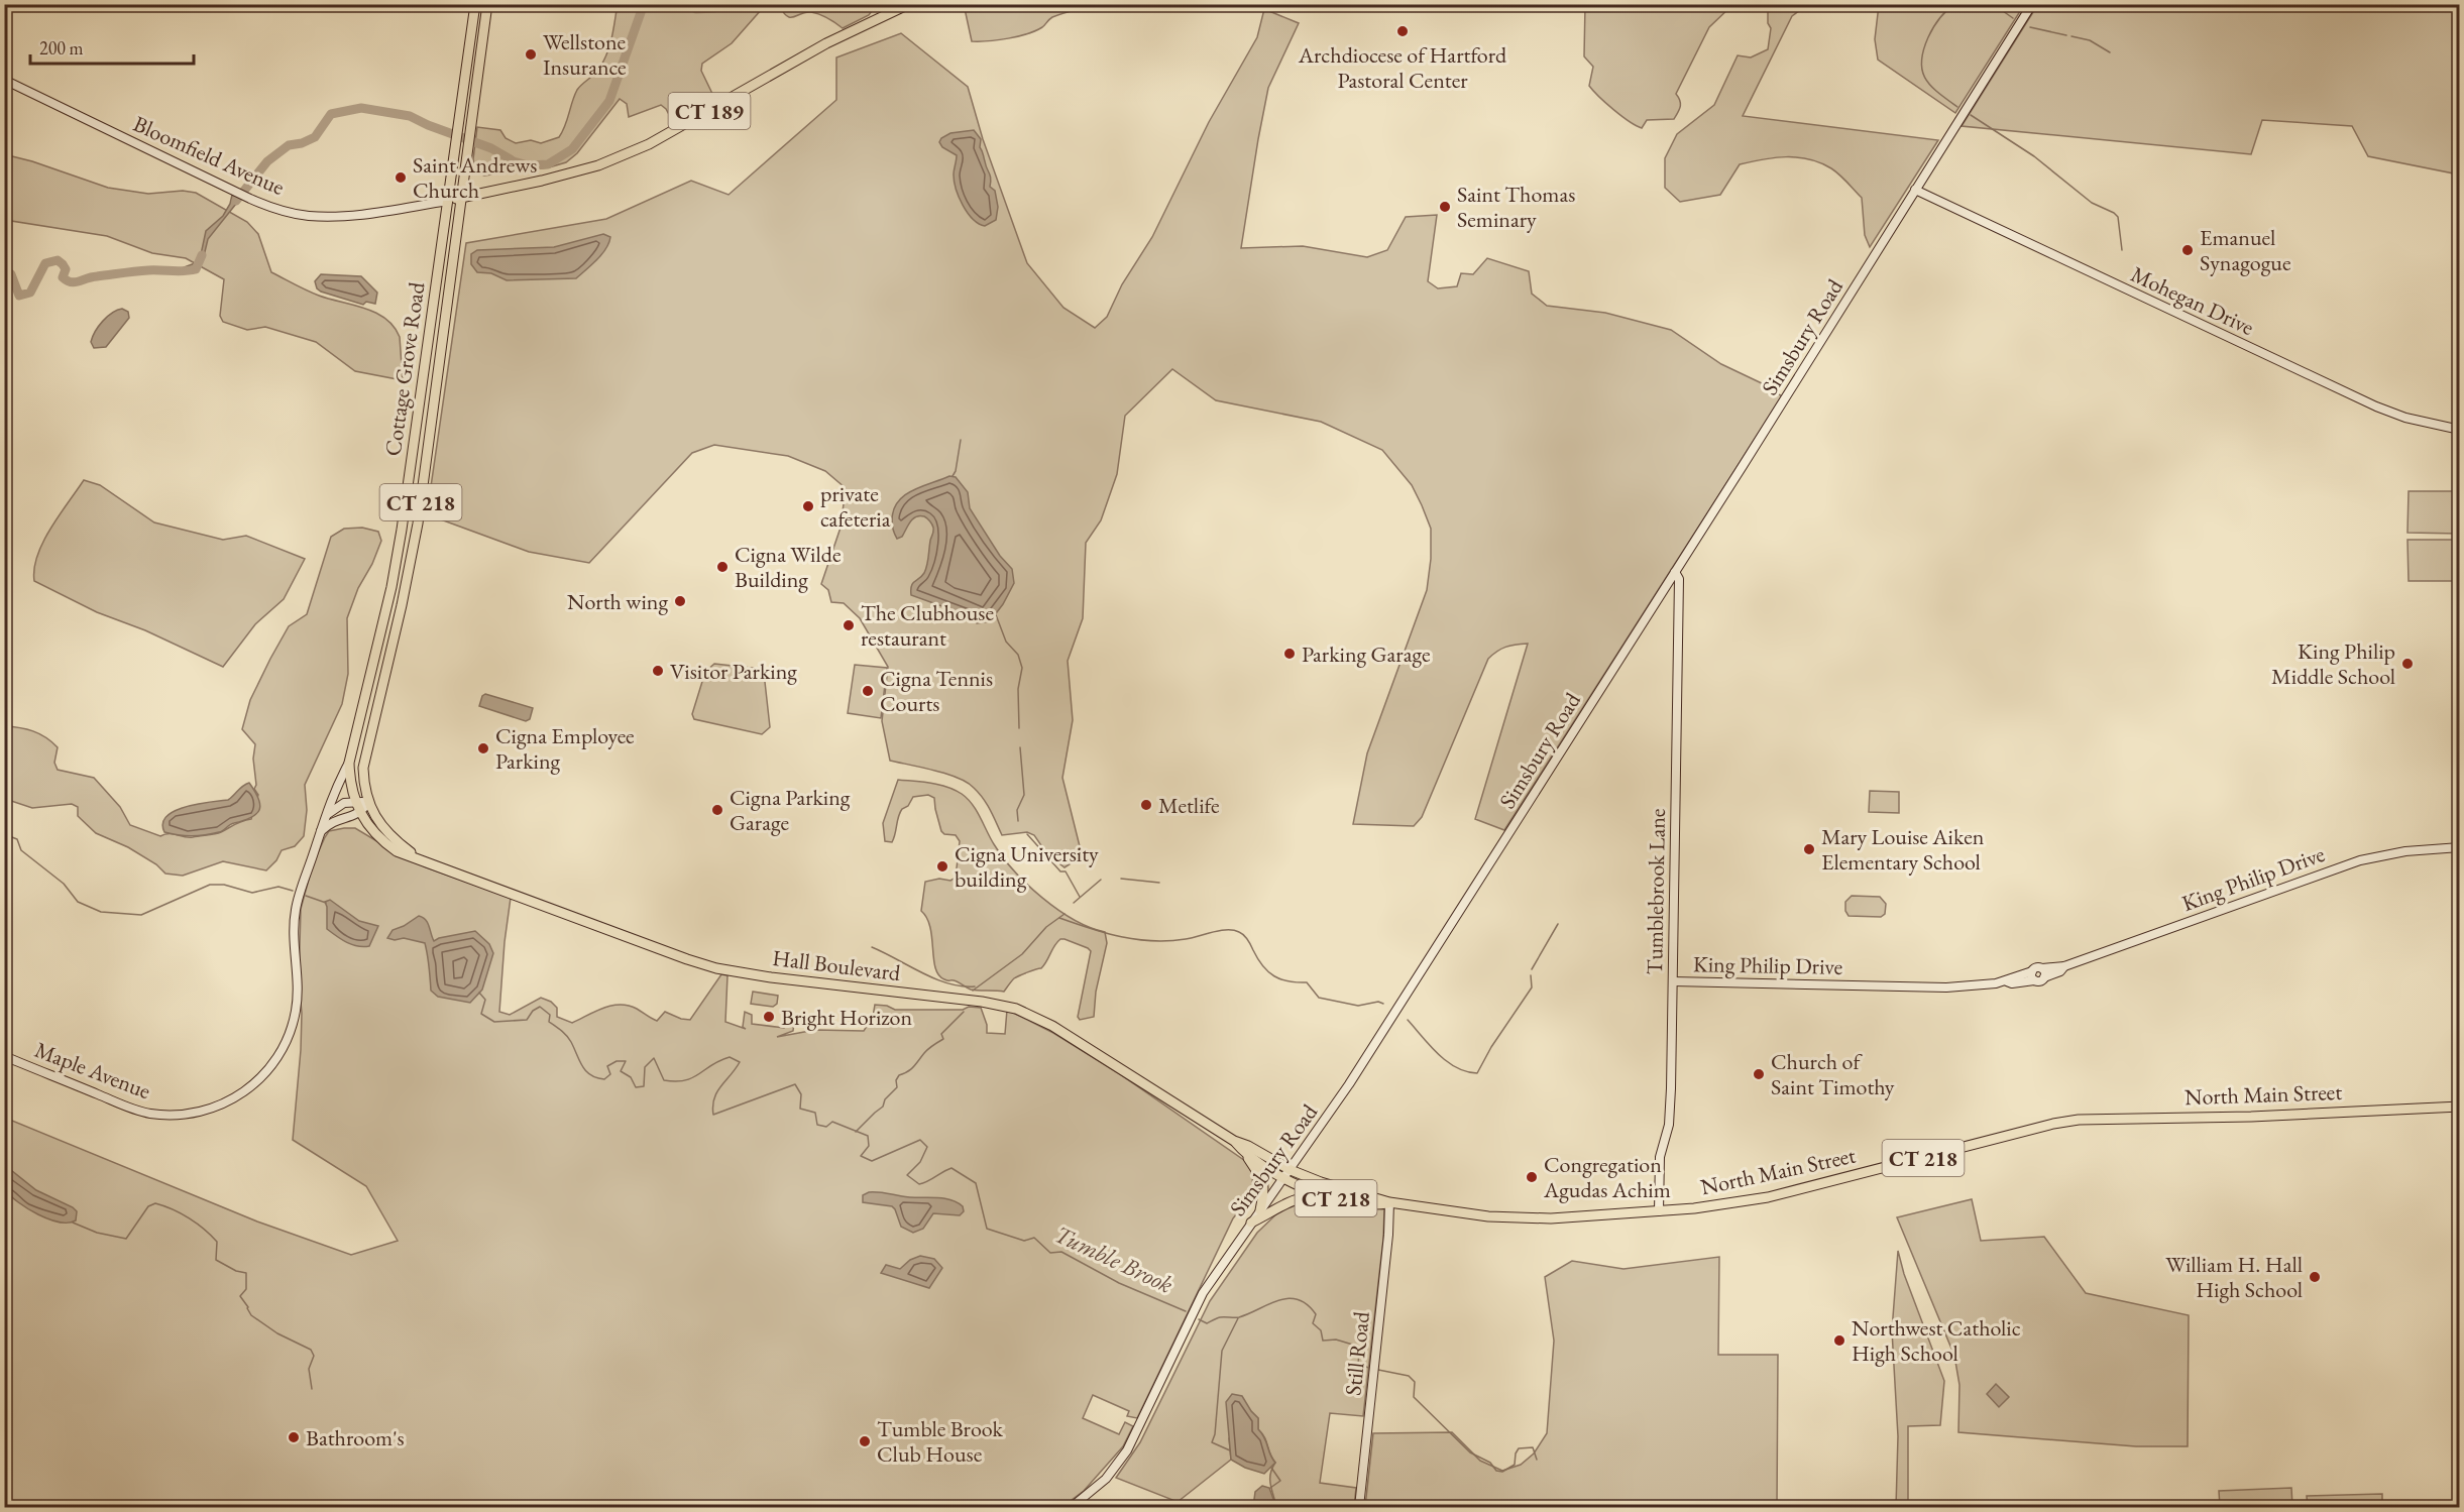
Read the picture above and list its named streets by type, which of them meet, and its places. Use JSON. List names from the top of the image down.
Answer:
{
  "streets": {
    "main road": [
      "CT 189",
      "Bloomfield Avenue",
      "Cottage Grove Road",
      "CT 218",
      "Hall Boulevard",
      "North Main Street"
    ],
    "street": [
      "Mohegan Drive",
      "Simsbury Road",
      "King Philip Drive",
      "Tumblebrook Lane",
      "Maple Avenue",
      "Still Road"
    ]
  },
  "crossings": [
    ["Bloomfield Avenue", "Cottage Grove Road"],
    ["Mohegan Drive", "Simsbury Road"],
    ["Simsbury Road", "Tumblebrook Lane"],
    ["Simsbury Road", "Hall Boulevard"],
    ["Simsbury Road", "North Main Street"],
    ["Cottage Grove Road", "Hall Boulevard"],
    ["Cottage Grove Road", "Maple Avenue"],
    ["King Philip Drive", "Tumblebrook Lane"],
    ["Tumblebrook Lane", "North Main Street"],
    ["Hall Boulevard", "North Main Street"],
    ["North Main Street", "Still Road"]
  ],
  "water": ["Tumble Brook"],
  "places": [
    "Archdiocese of Hartford Pastoral Center",
    "Wellstone Insurance",
    "Saint Andrews Church",
    "Saint Thomas Seminary",
    "Emanuel Synagogue",
    "private cafeteria",
    "Cigna Wilde Building",
    "North wing",
    "The Clubhouse restaurant",
    "Parking Garage",
    "King Philip Middle School",
    "Visitor Parking",
    "Cigna Tennis Courts",
    "Cigna Employee Parking",
    "Metlife",
    "Cigna Parking Garage",
    "Mary Louise Aiken Elementary School",
    "Cigna University building",
    "Bright Horizon",
    "Church of Saint Timothy",
    "Congregation Agudas Achim",
    "William H. Hall High School",
    "Northwest Catholic High School",
    "Bathroom's",
    "Tumble Brook Club House"
  ],
  "scale_bar": "200 m"
}
